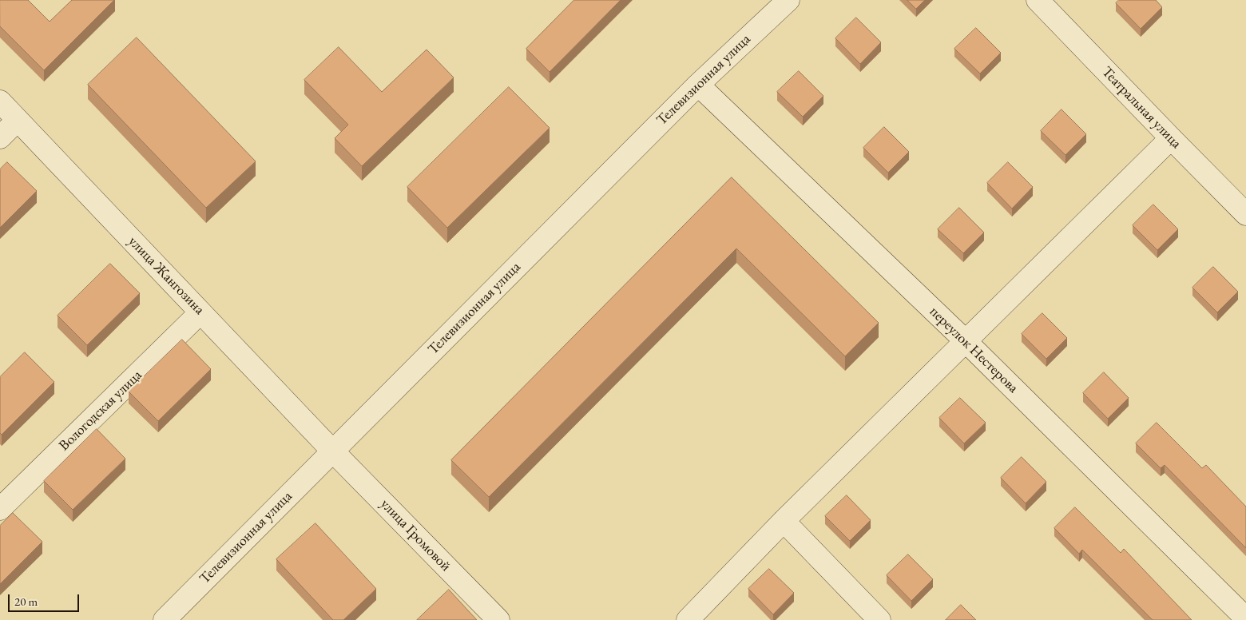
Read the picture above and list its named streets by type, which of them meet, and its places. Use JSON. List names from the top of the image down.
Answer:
{
  "streets": {
    "street": [
      "Телевизионная улица",
      "Театральная улица",
      "улица Жангозина",
      "переулок Нестерова",
      "Вологодская улица",
      "улица Громовой"
    ]
  },
  "crossings": [
    ["Телевизионная улица", "улица Жангозина"],
    ["Телевизионная улица", "переулок Нестерова"],
    ["Телевизионная улица", "улица Громовой"],
    ["улица Жангозина", "Вологодская улица"],
    ["улица Жангозина", "улица Громовой"]
  ],
  "scale_bar": "20 m"
}
